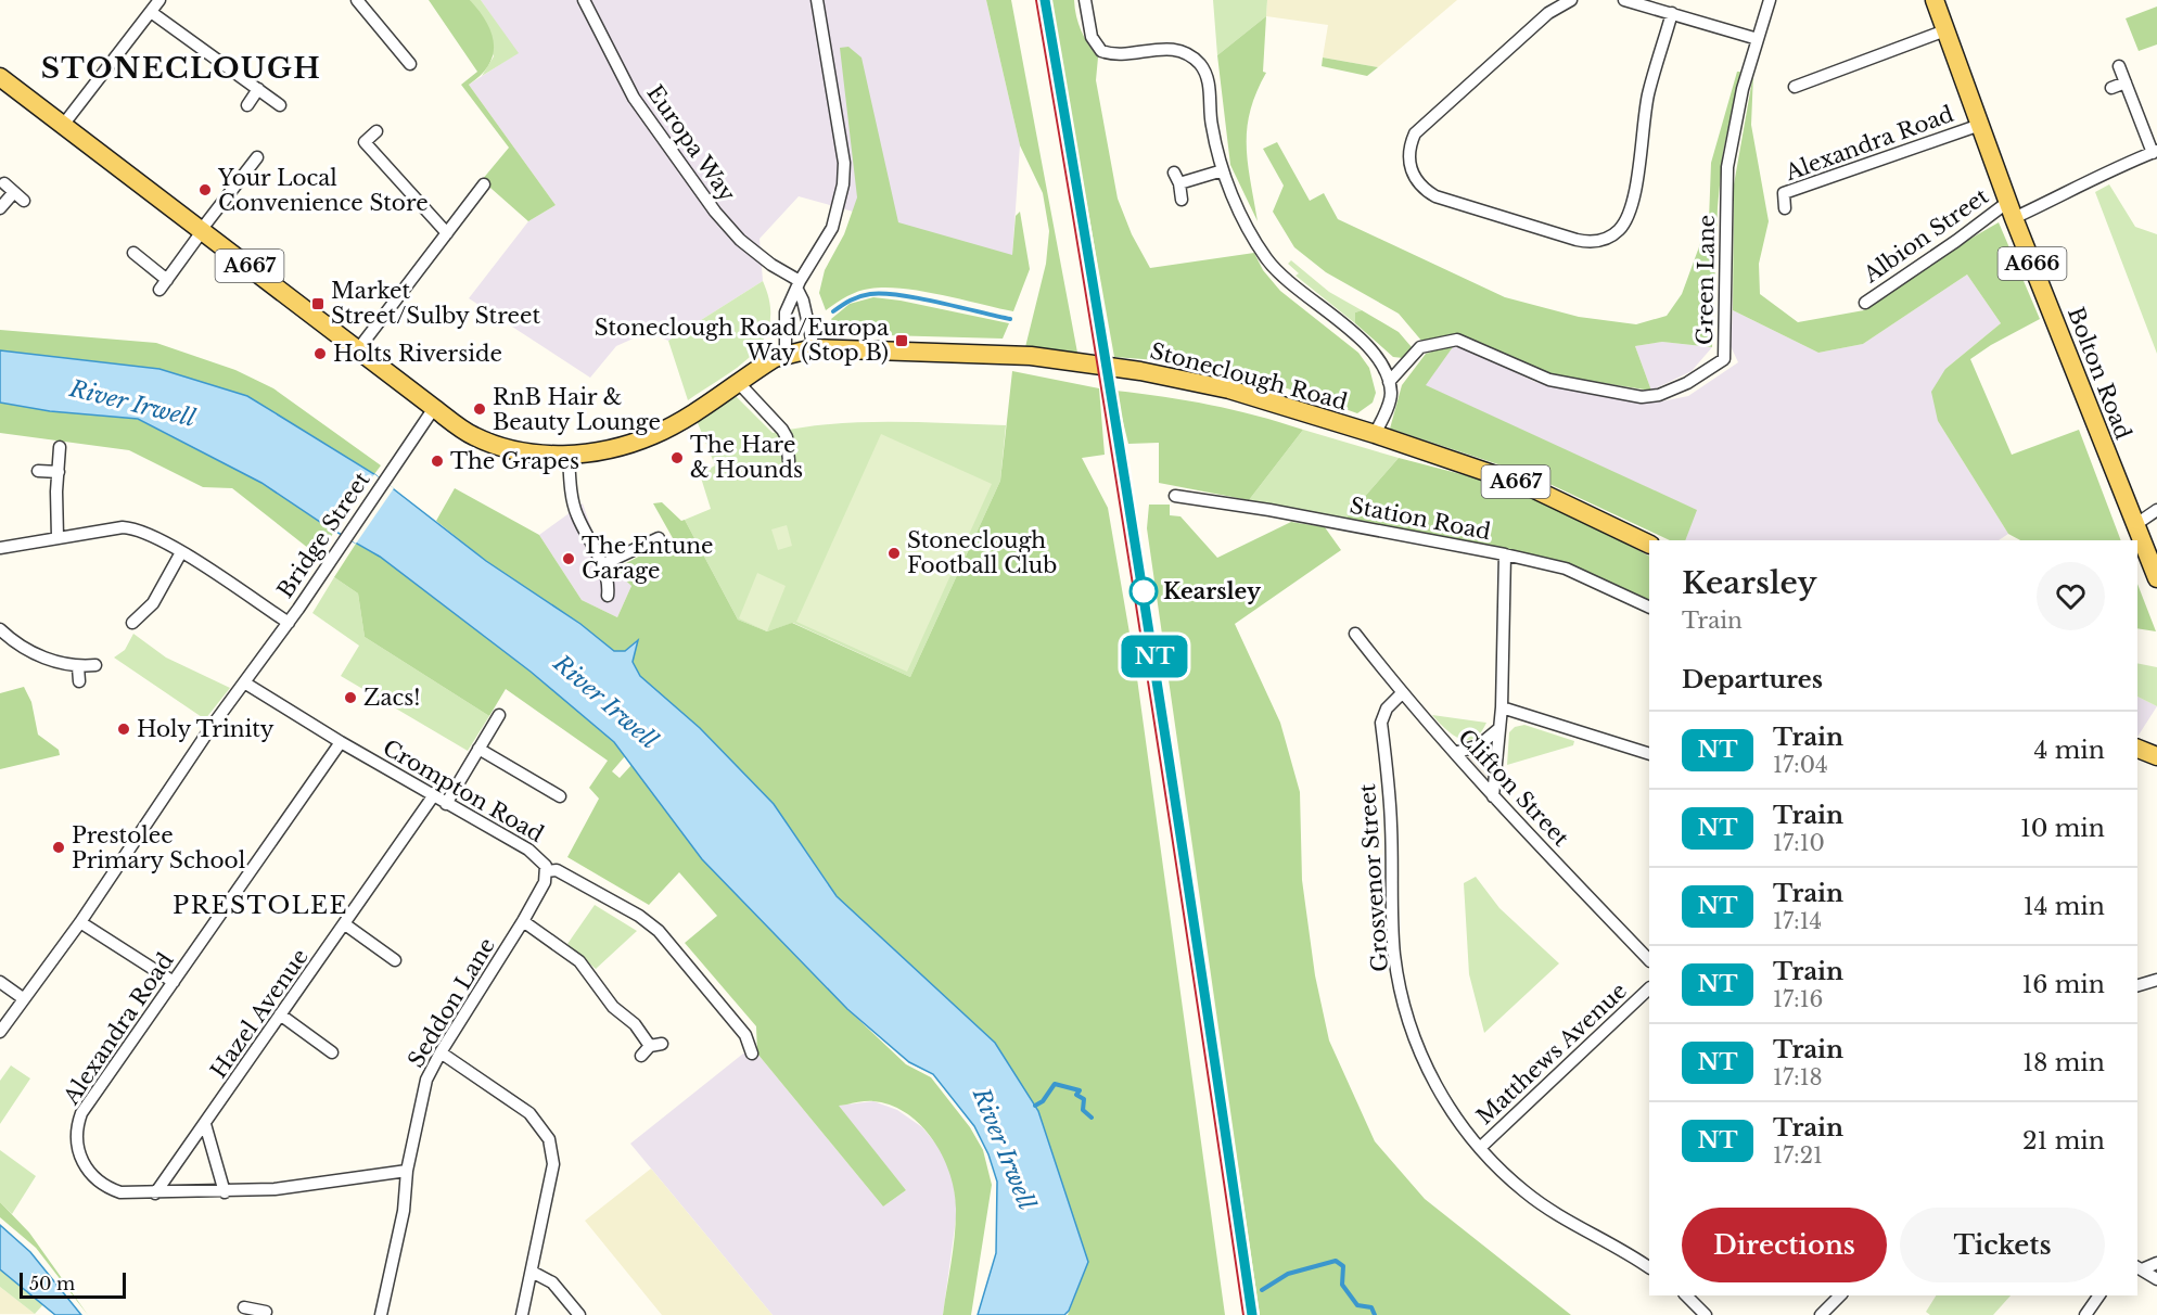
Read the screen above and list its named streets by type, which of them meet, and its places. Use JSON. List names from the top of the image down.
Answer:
{
  "streets": {
    "main road": [
      "A666",
      "A667",
      "Bolton Road",
      "Stoneclough Road"
    ],
    "street": [
      "Europa Way",
      "Alexandra Road",
      "Albion Street",
      "Green Lane",
      "Station Road",
      "Bridge Street",
      "Clifton Street",
      "Crompton Road",
      "Grosvenor Street",
      "Seddon Lane",
      "Hazel Avenue",
      "Matthews Avenue"
    ]
  },
  "crossings": [
    ["Alexandra Road", "Bolton Road"],
    ["Alexandra Road", "Crompton Road"],
    ["Alexandra Road", "Seddon Lane"],
    ["Alexandra Road", "Hazel Avenue"],
    ["Albion Street", "Bolton Road"],
    ["A667", "Stoneclough Road"],
    ["A667", "Bridge Street"],
    ["Bridge Street", "Crompton Road"],
    ["Clifton Street", "Grosvenor Street"],
    ["Crompton Road", "Seddon Lane"],
    ["Crompton Road", "Hazel Avenue"],
    ["Grosvenor Street", "Matthews Avenue"]
  ],
  "districts": ["STONECLOUGH", "PRESTOLEE"],
  "water": ["River Irwell"],
  "places": {
    "other": [
      "Your Local Convenience Store",
      "Holts Riverside",
      "RnB Hair & Beauty Lounge",
      "The Hare & Hounds",
      "The Grapes",
      "Stoneclough Football Club",
      "The Entune Garage",
      "Kearsley",
      "Zacs!",
      "Holy Trinity",
      "Prestolee Primary School"
    ],
    "transit": ["Market Street/Sulby Street", "Stoneclough Road/Europa Way (Stop B)"]
  },
  "scale_bar": "50 m",
  "page": {
    "on_map": "NT",
    "heading": [
      ["Kearsley", "Train"],
      "Departures"
    ],
    "list": [
      {
        "mark": "NT",
        "name": "Train",
        "note": "17:04",
        "value": "4 min"
      },
      {
        "mark": "NT",
        "name": "Train",
        "note": "17:10",
        "value": "10 min"
      },
      {
        "mark": "NT",
        "name": "Train",
        "note": "17:14",
        "value": "14 min"
      },
      {
        "mark": "NT",
        "name": "Train",
        "note": "17:16",
        "value": "16 min"
      },
      {
        "mark": "NT",
        "name": "Train",
        "note": "17:18",
        "value": "18 min"
      },
      {
        "mark": "NT",
        "name": "Train",
        "note": "17:21",
        "value": "21 min"
      }
    ],
    "buttons": ["Directions", "Tickets"],
    "scale": "50 m"
  }
}
